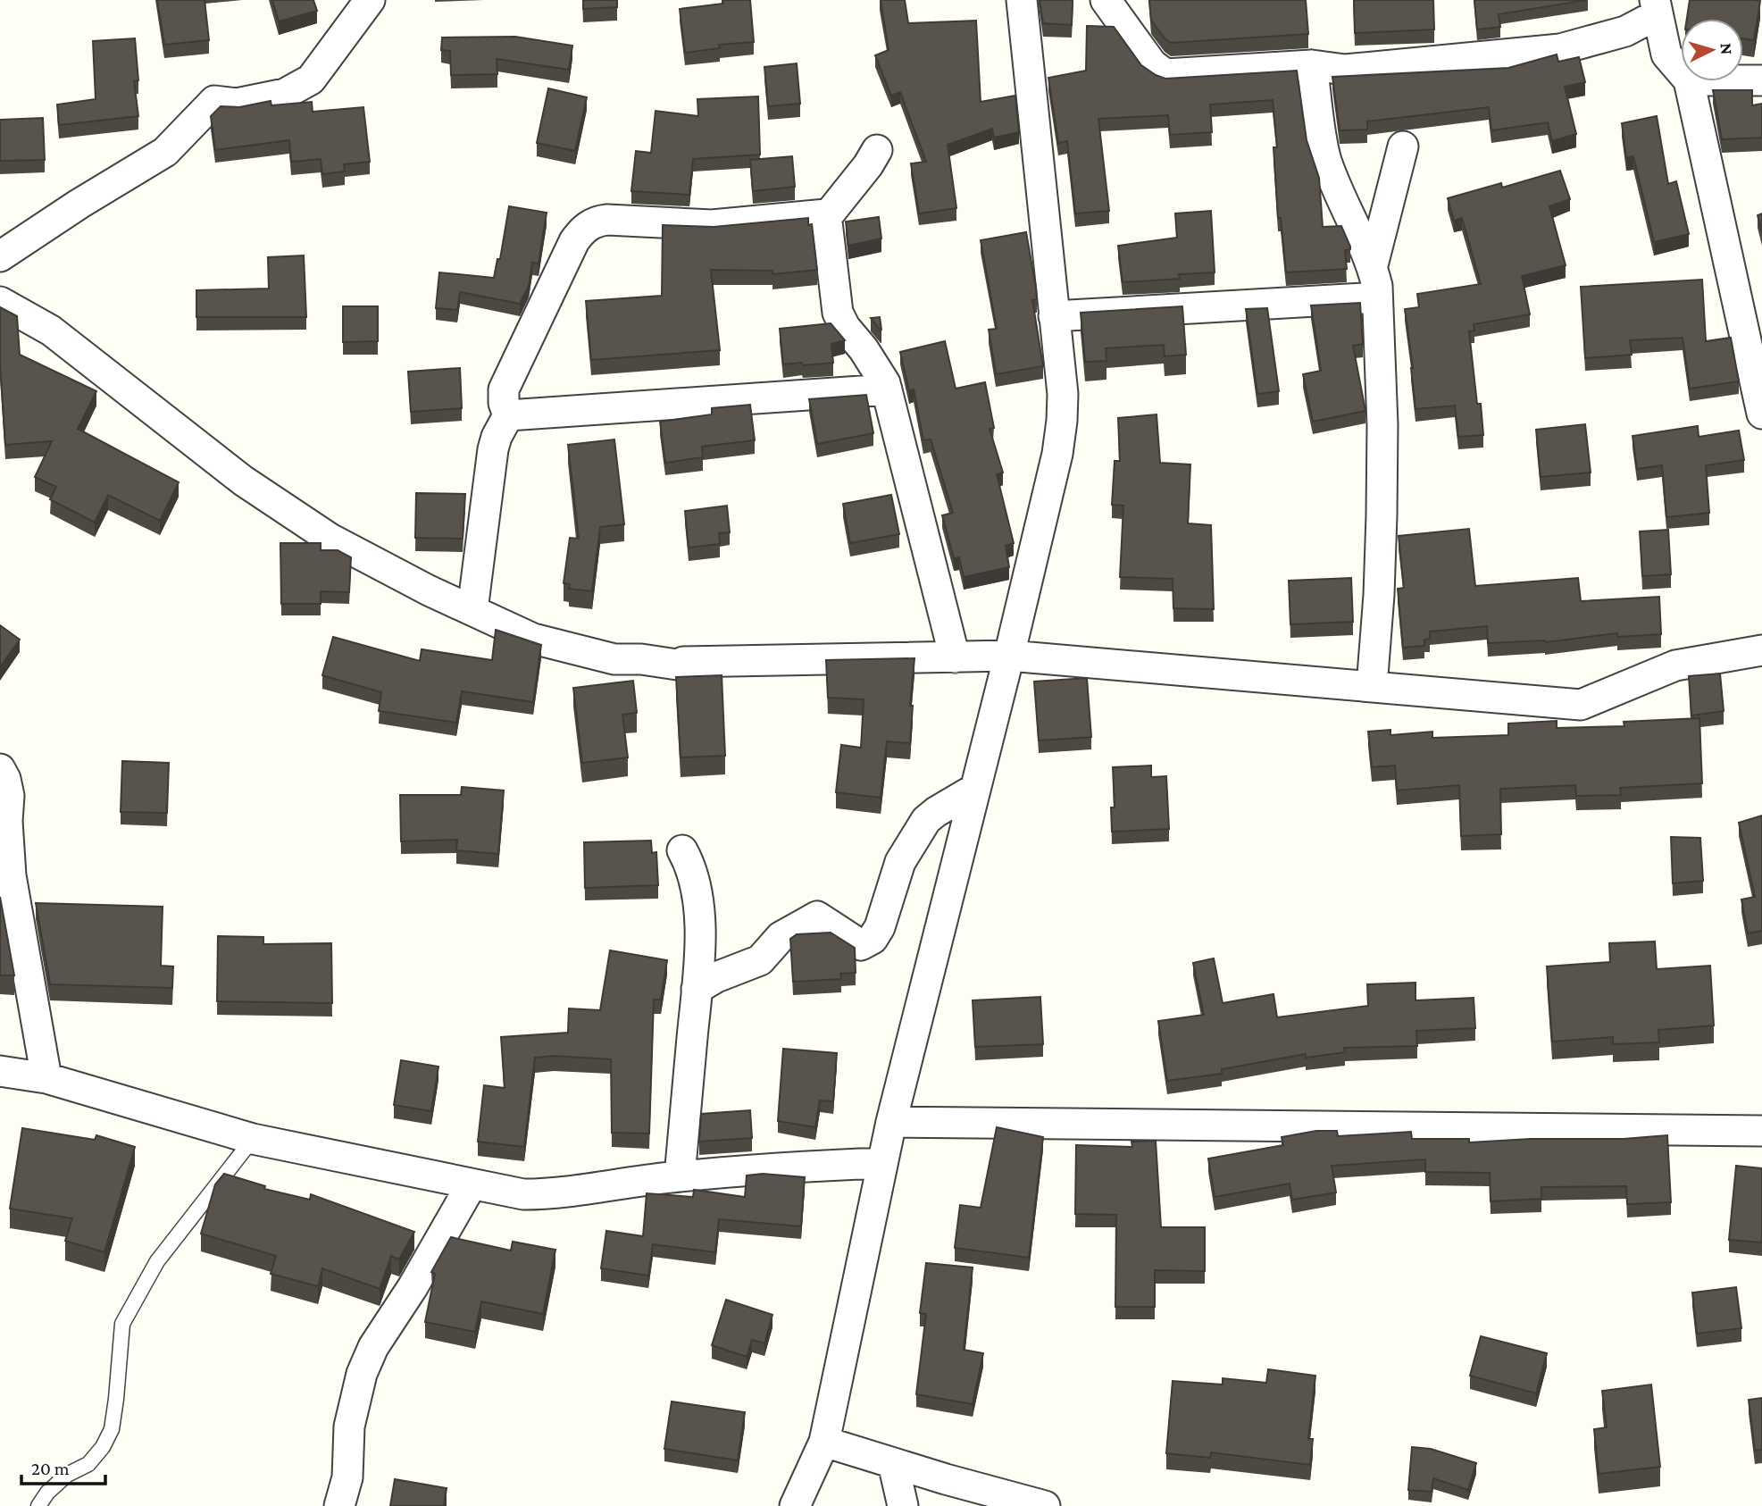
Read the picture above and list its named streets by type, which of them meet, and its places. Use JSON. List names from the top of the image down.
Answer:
{
  "scale_bar": "20 m",
  "north": "right"
}
